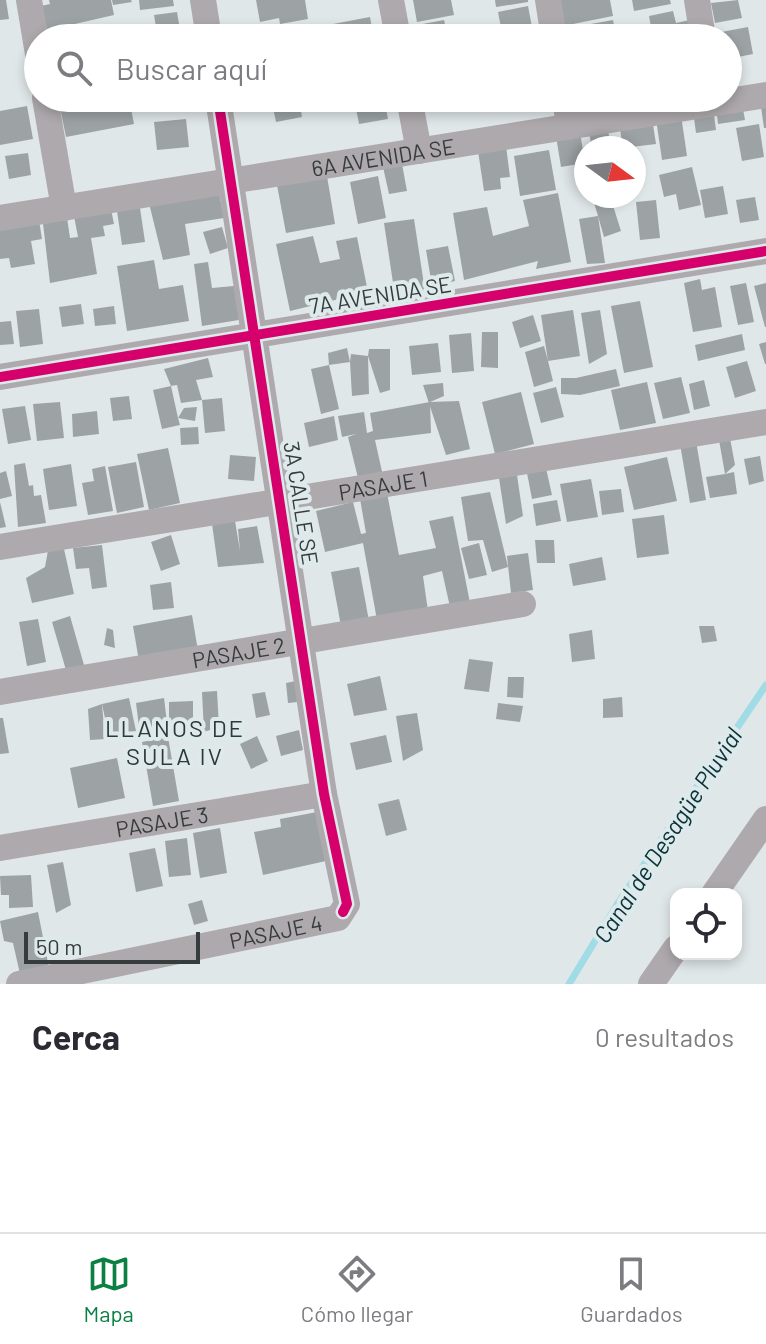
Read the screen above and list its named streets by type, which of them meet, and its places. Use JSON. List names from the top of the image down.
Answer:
{
  "streets": {
    "street": [
      "6A AVENIDA SE",
      "7A AVENIDA SE",
      "PASAJE 1",
      "3A CALLE SE",
      "PASAJE 2",
      "PASAJE 3",
      "PASAJE 4"
    ]
  },
  "crossings": [
    ["6A AVENIDA SE", "3A CALLE SE"],
    ["7A AVENIDA SE", "3A CALLE SE"],
    ["PASAJE 1", "3A CALLE SE"],
    ["3A CALLE SE", "PASAJE 2"],
    ["3A CALLE SE", "PASAJE 3"],
    ["3A CALLE SE", "PASAJE 4"]
  ],
  "districts": ["LLANOS DE SULA IV"],
  "water": ["Canal de Desagüe Pluvial"],
  "scale_bar": "50 m",
  "north": "right",
  "page": {
    "search": "Buscar aquí",
    "scale": "50 m",
    "heading": ["Cerca", "0 resultados"],
    "nav": ["Mapa", "Cómo llegar", "Guardados"]
  }
}
